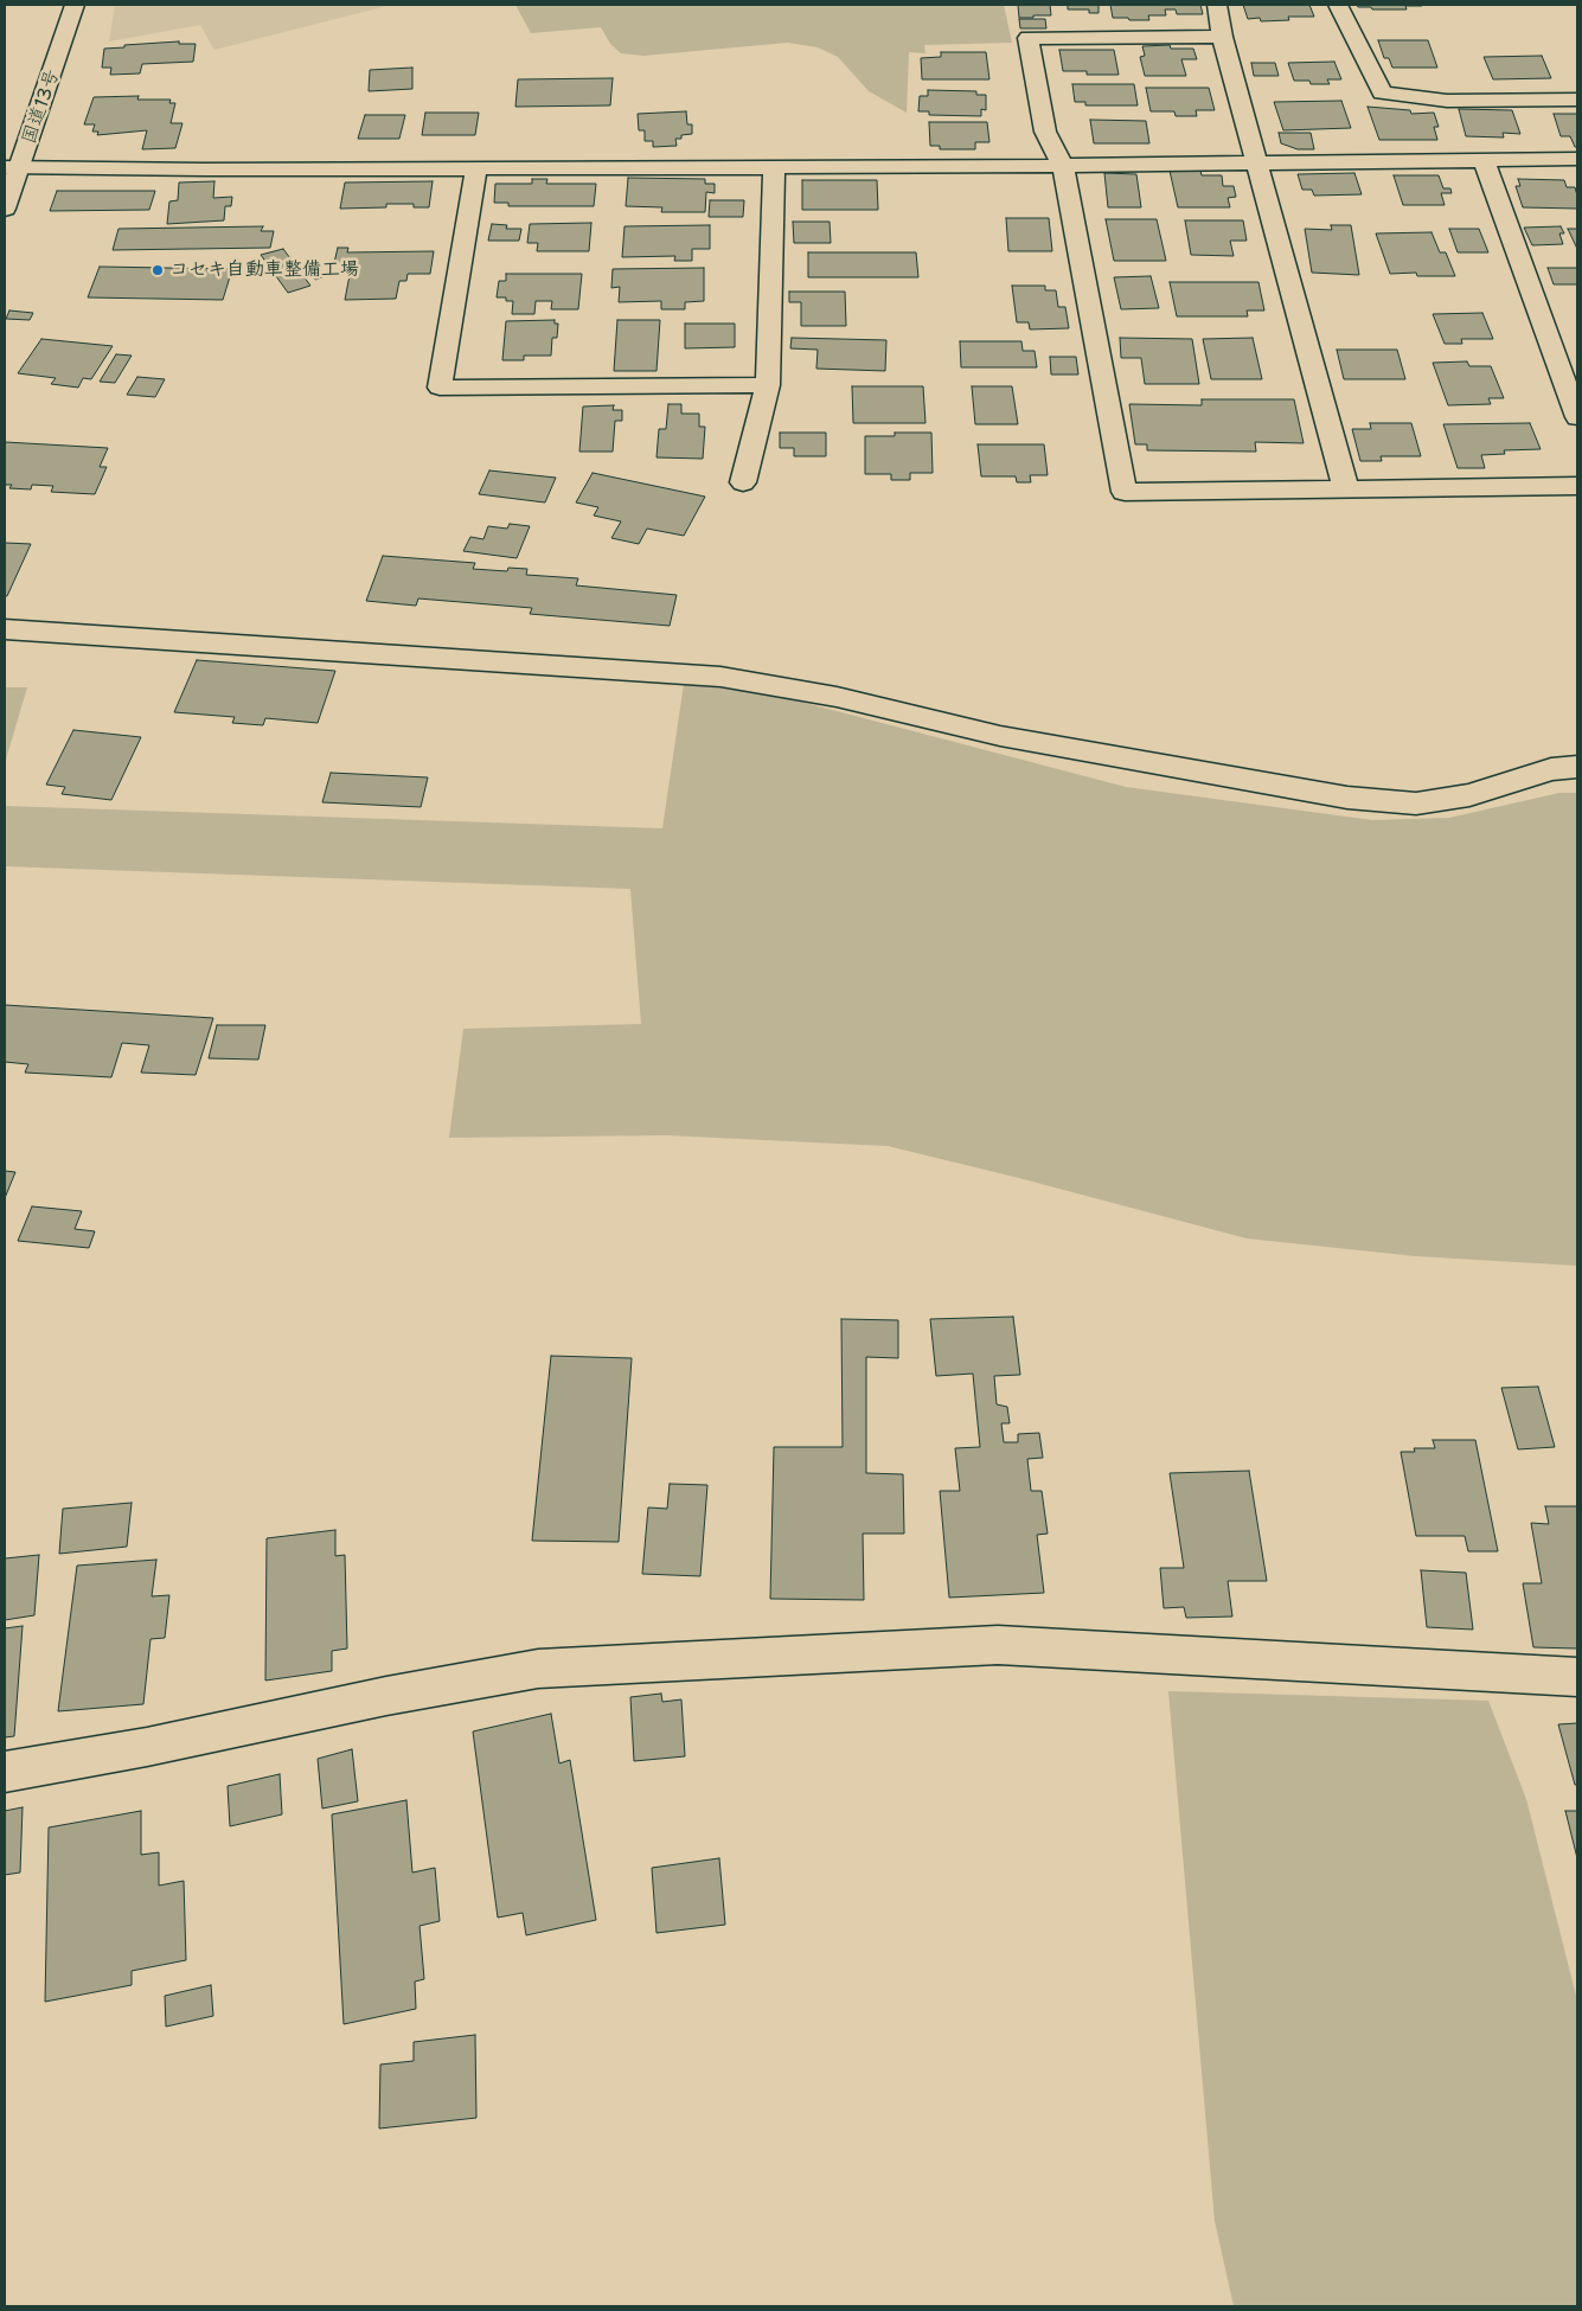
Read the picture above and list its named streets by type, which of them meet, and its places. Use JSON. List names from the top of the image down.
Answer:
{
  "streets": {
    "main road": ["国道13号"]
  },
  "places": ["コセキ自動車整備工場"]
}
